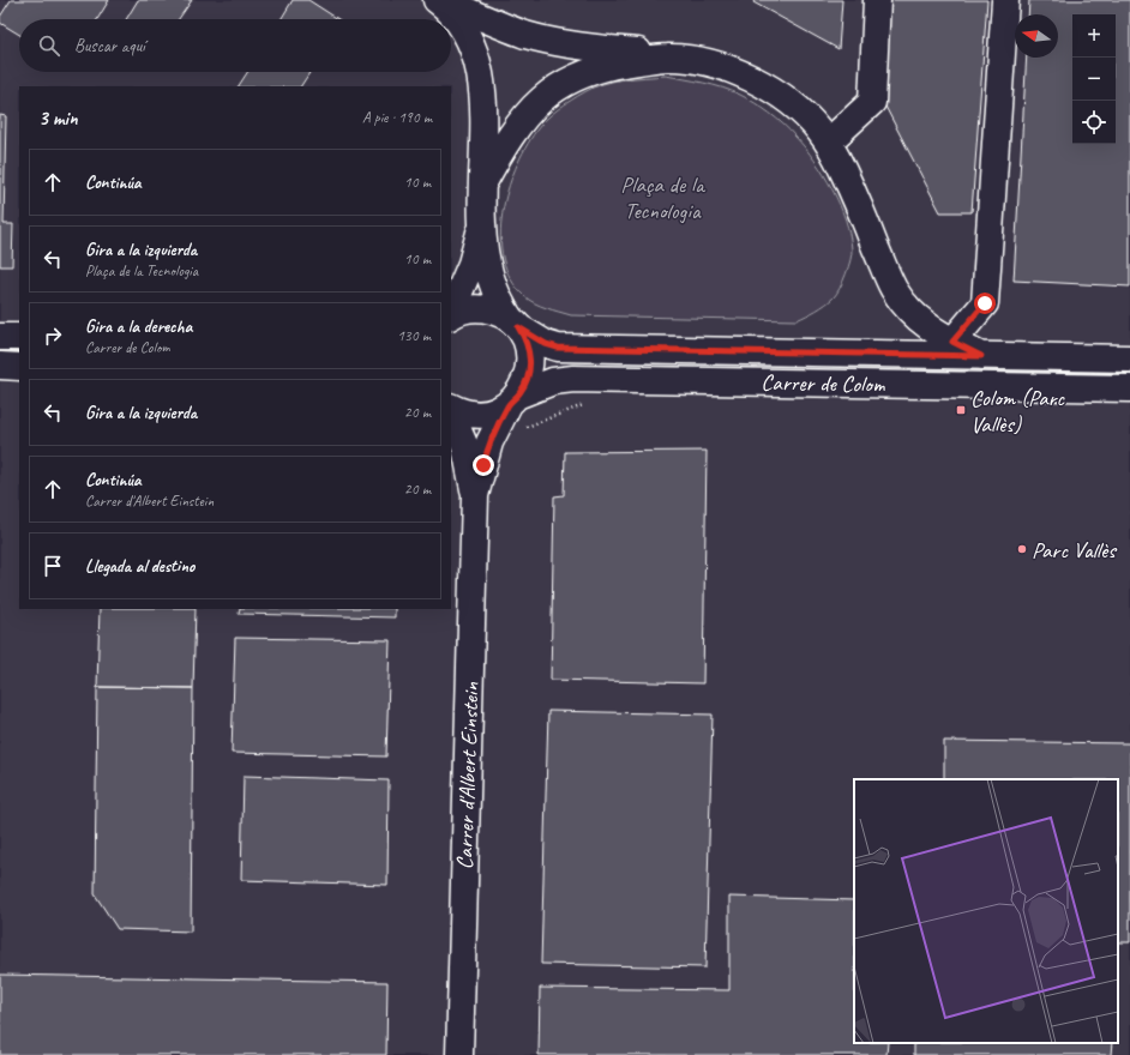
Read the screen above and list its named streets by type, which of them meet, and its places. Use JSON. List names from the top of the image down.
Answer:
{
  "streets": {
    "street": ["Carrer de Colom", "Carrer d'Albert Einstein"]
  },
  "crossings": [
    ["Carrer de Colom", "Carrer d'Albert Einstein"]
  ],
  "parks": ["Plaça de la Tecnologia"],
  "places": {
    "transit": ["Colom (Parc Vallès)"],
    "other": ["Parc Vallès"]
  },
  "north": "left",
  "page": {
    "map_buttons": ["+", "−"],
    "search": "Buscar aquí",
    "heading": ["3 min", "A pie · 190 m"],
    "list": [
      ["Continúa", "10 m"],
      ["Gira a la izquierda", "Plaça de la Tecnologia", "10 m"],
      ["Gira a la derecha", "Carrer de Colom", "130 m"],
      ["Gira a la izquierda", "20 m"],
      ["Continúa", "Carrer d'Albert Einstein", "20 m"],
      "Llegada al destino"
    ]
  }
}
